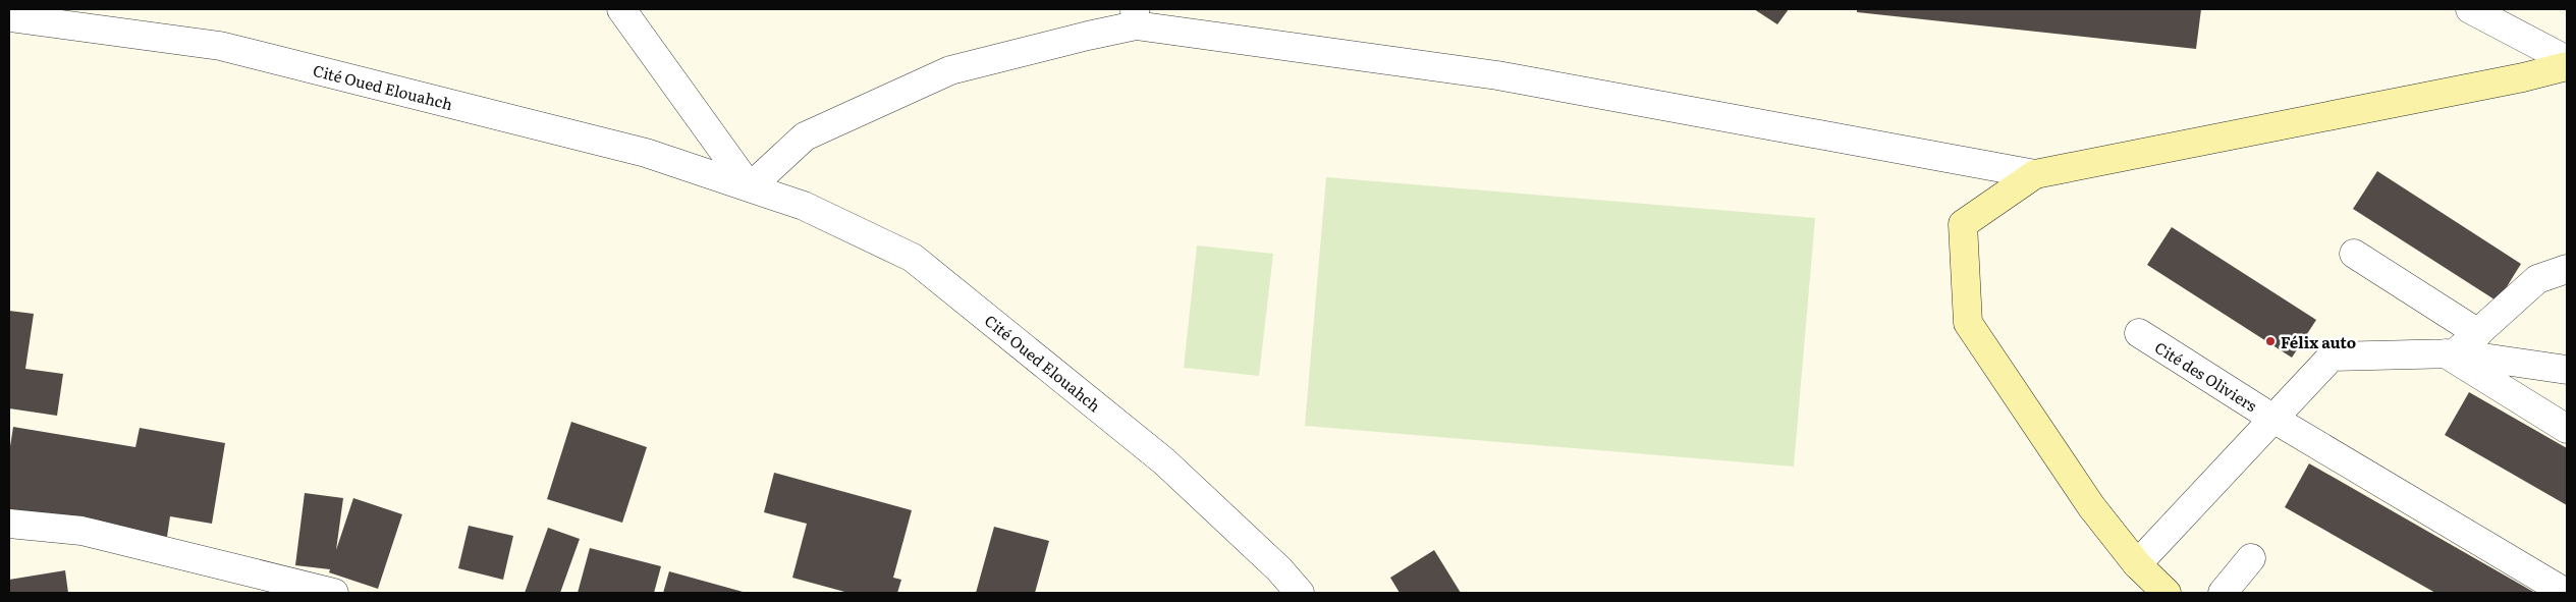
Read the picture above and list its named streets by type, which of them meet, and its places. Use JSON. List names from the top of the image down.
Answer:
{
  "streets": {
    "street": ["Cité Oued Elouahch", "Cité des Oliviers"]
  },
  "places": ["Félix auto"]
}
